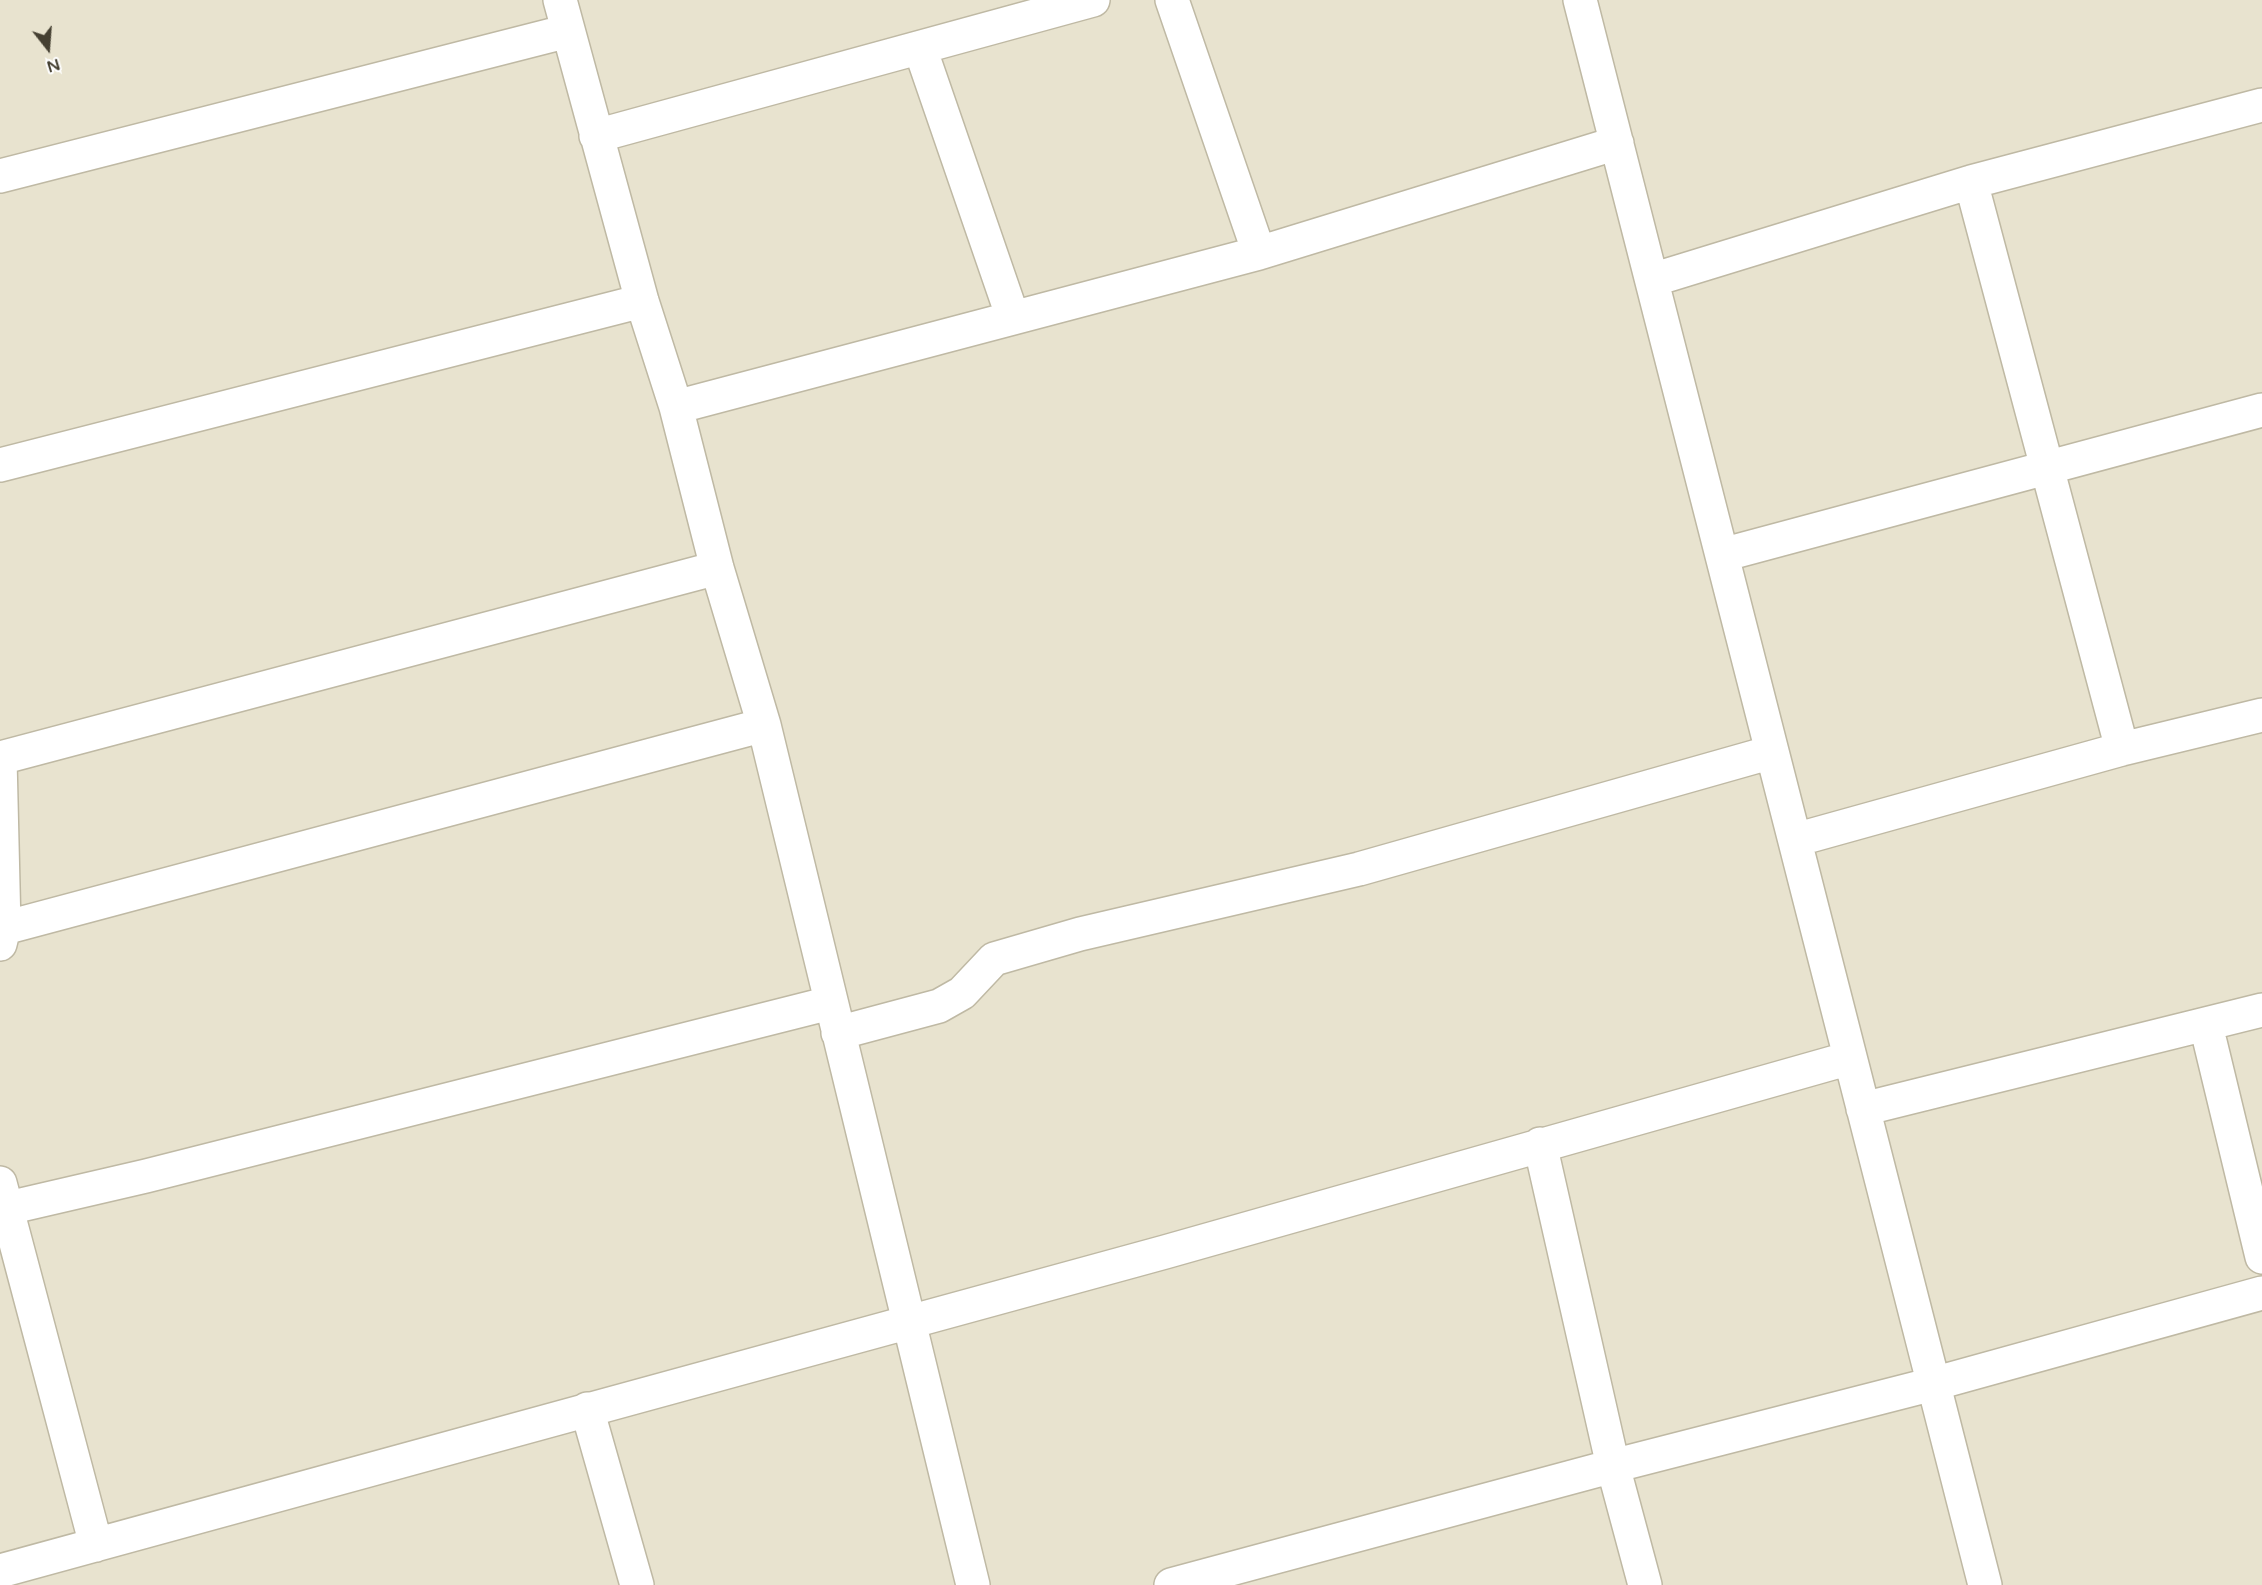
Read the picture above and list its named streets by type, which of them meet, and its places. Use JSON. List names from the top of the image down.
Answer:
{
  "north": "bottom"
}
